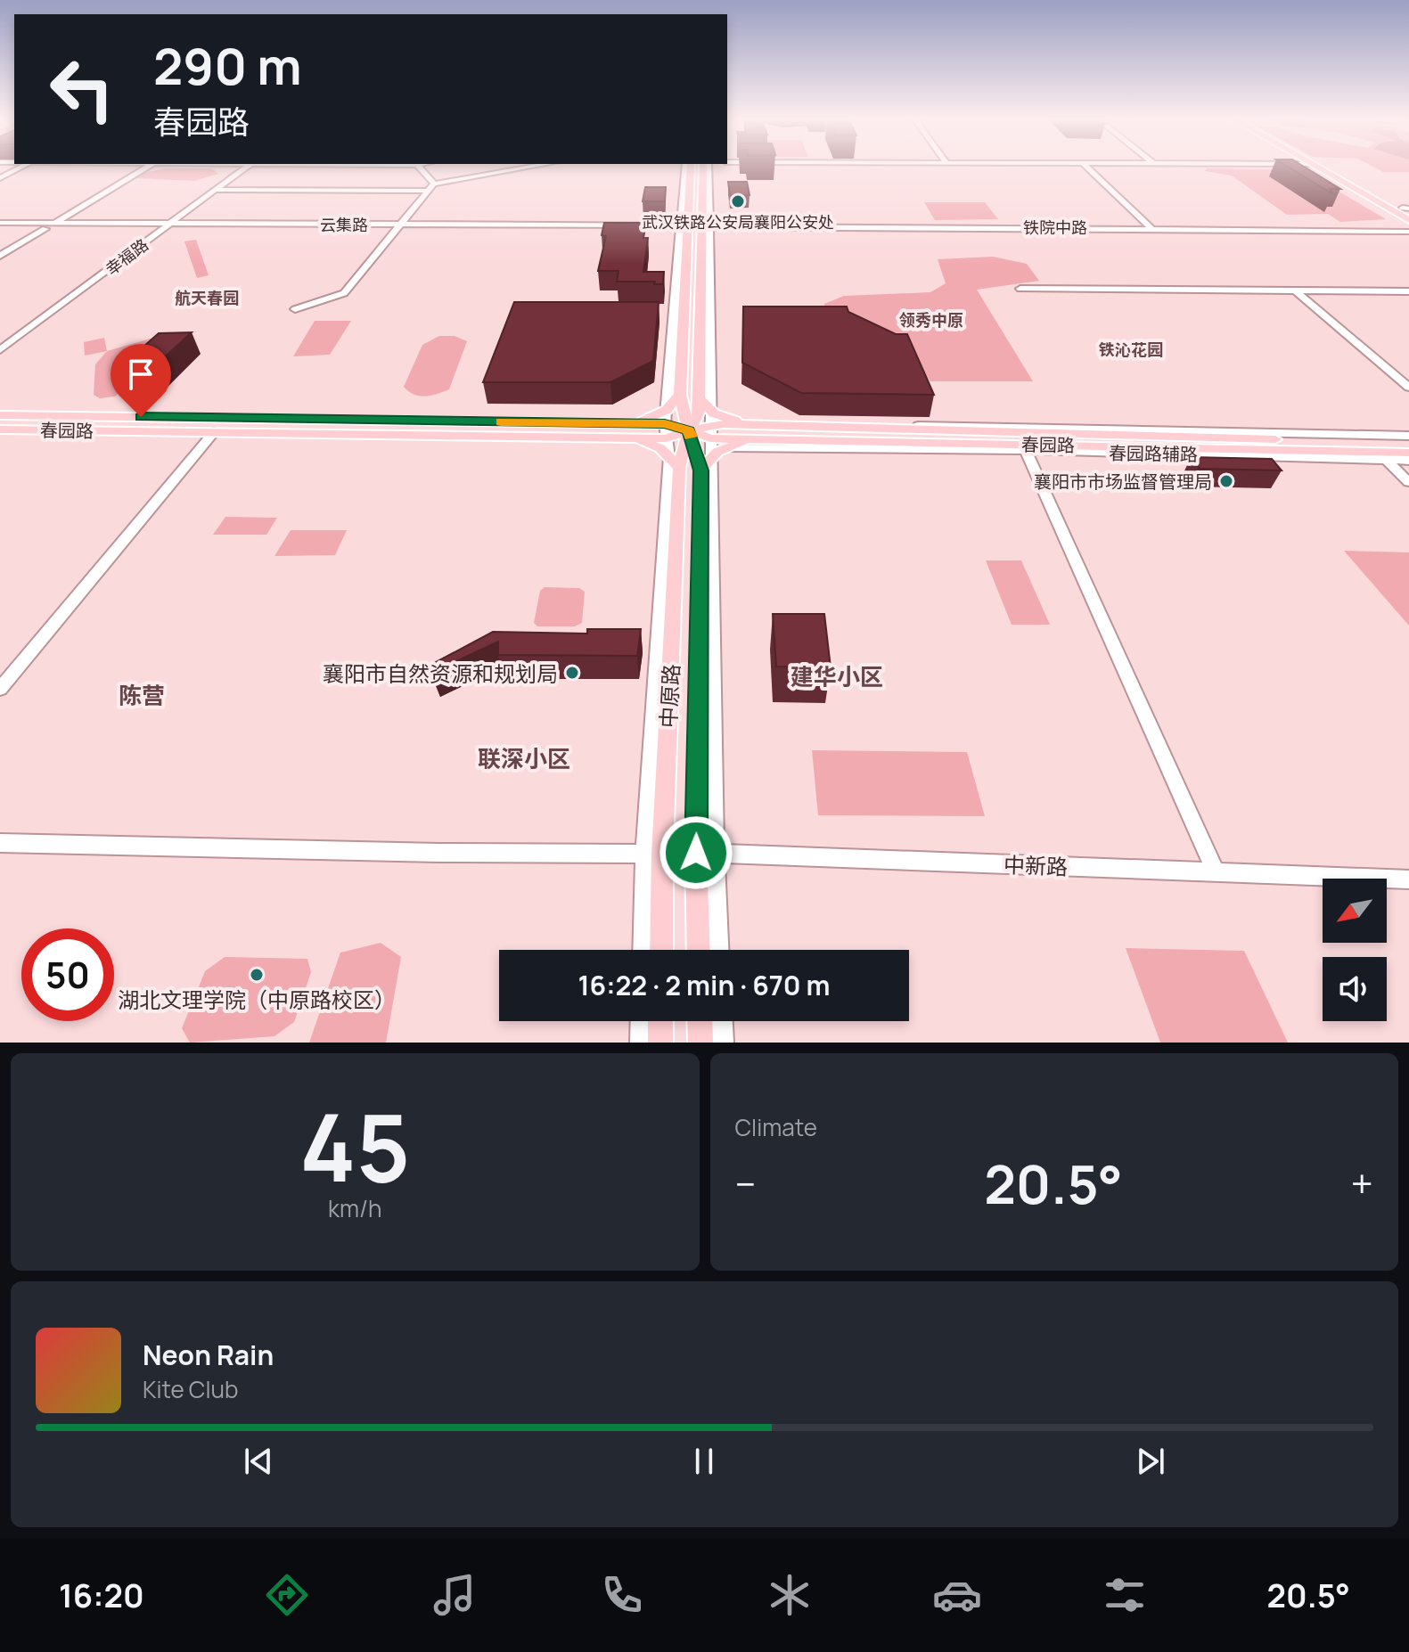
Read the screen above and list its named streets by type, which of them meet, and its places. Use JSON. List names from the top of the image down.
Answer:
{
  "streets": {
    "main road": ["春园路", "中原路"],
    "street": [
      "云集路",
      "铁院中路",
      "幸福路",
      "春园路辅路",
      "中新路"
    ]
  },
  "crossings": [
    ["云集路", "铁院中路"],
    ["云集路", "幸福路"],
    ["云集路", "中原路"],
    ["铁院中路", "中原路"],
    ["春园路", "中原路"],
    ["中原路", "中新路"]
  ],
  "districts": [
    "航天春园",
    "领秀中原",
    "铁沁花园",
    "建华小区",
    "陈营",
    "联深小区"
  ],
  "places": [
    "武汉铁路公安局襄阳公安处",
    "襄阳市市场监督管理局",
    "襄阳市自然资源和规划局",
    "湖北文理学院（中原路校区）"
  ],
  "north": "bottom left",
  "page": {
    "turn": ["290 m", "春园路"],
    "limit": "50",
    "trip": "16:22 · 2 min · 670 m",
    "tile": [
      ["45", "km/h"],
      "Climate"
    ],
    "heat": ["−", "20.5°", "+"],
    "song": ["Neon Rain", "Kite Club"],
    "tabs": ["16:20", "20.5°"]
  }
}
